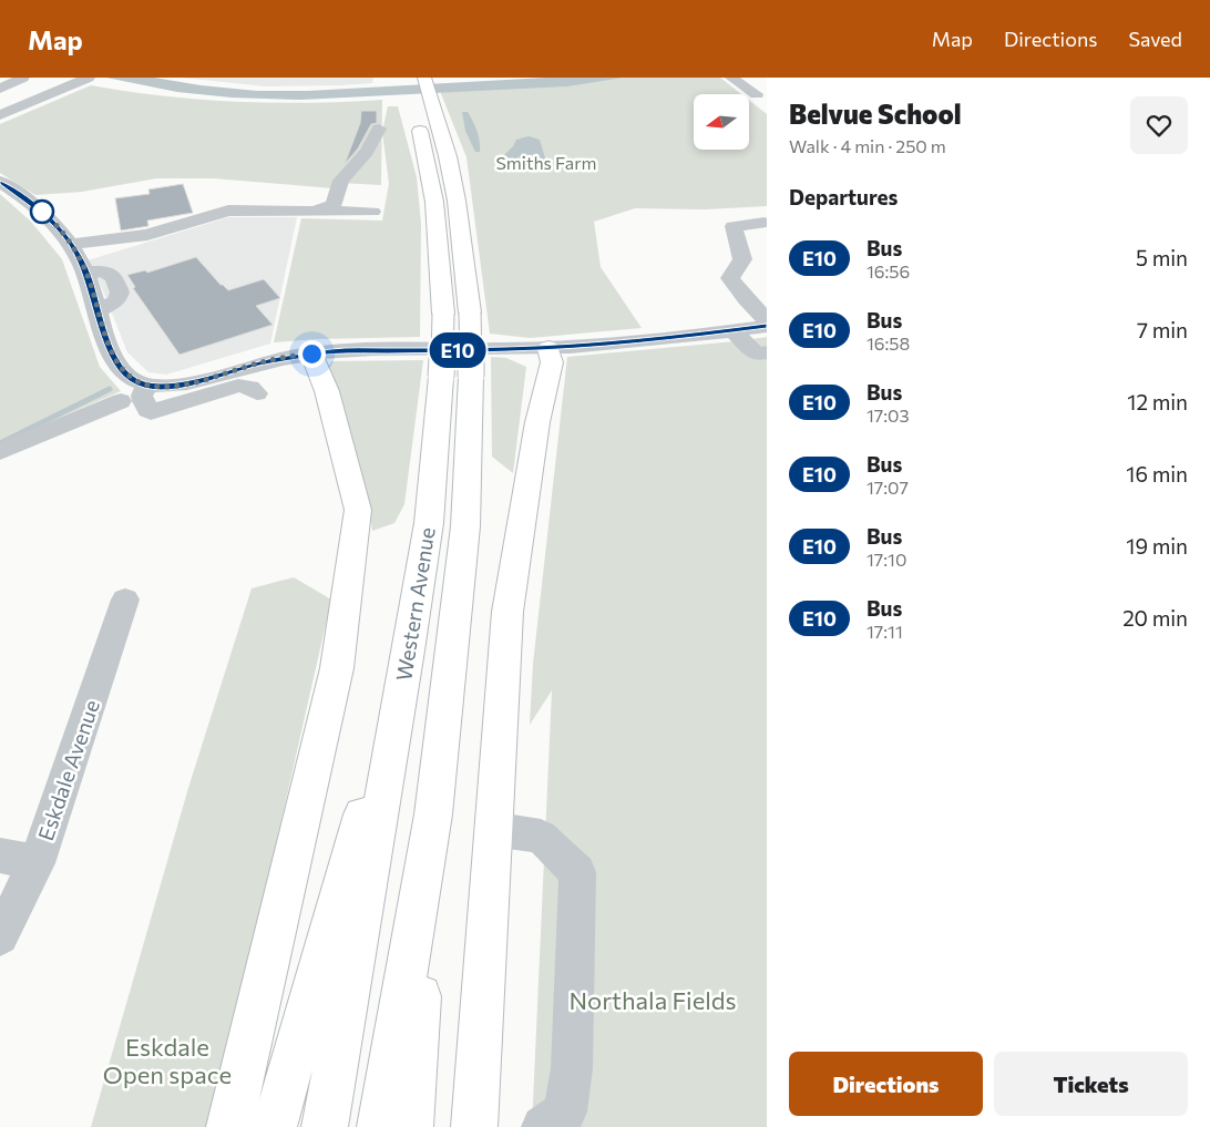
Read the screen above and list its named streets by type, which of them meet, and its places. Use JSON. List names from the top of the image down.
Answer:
{
  "streets": {
    "highway": ["Western Avenue"],
    "street": ["Eskdale Avenue"]
  },
  "parks": ["Smiths Farm", "Northala Fields", "Eskdale Open space"],
  "lines": ["bus line E10"],
  "north": "left",
  "page": {
    "header": "Map",
    "nav": ["Map", "Directions", "Saved"],
    "on_map": "E10",
    "heading": [
      ["Belvue School", "Walk · 4 min · 250 m"],
      "Departures"
    ],
    "list": [
      {
        "mark": "E10",
        "name": "Bus",
        "note": "16:56",
        "value": "5 min"
      },
      {
        "mark": "E10",
        "name": "Bus",
        "note": "16:58",
        "value": "7 min"
      },
      {
        "mark": "E10",
        "name": "Bus",
        "note": "17:03",
        "value": "12 min"
      },
      {
        "mark": "E10",
        "name": "Bus",
        "note": "17:07",
        "value": "16 min"
      },
      {
        "mark": "E10",
        "name": "Bus",
        "note": "17:10",
        "value": "19 min"
      },
      {
        "mark": "E10",
        "name": "Bus",
        "note": "17:11",
        "value": "20 min"
      }
    ],
    "buttons": ["Directions", "Tickets"]
  }
}
